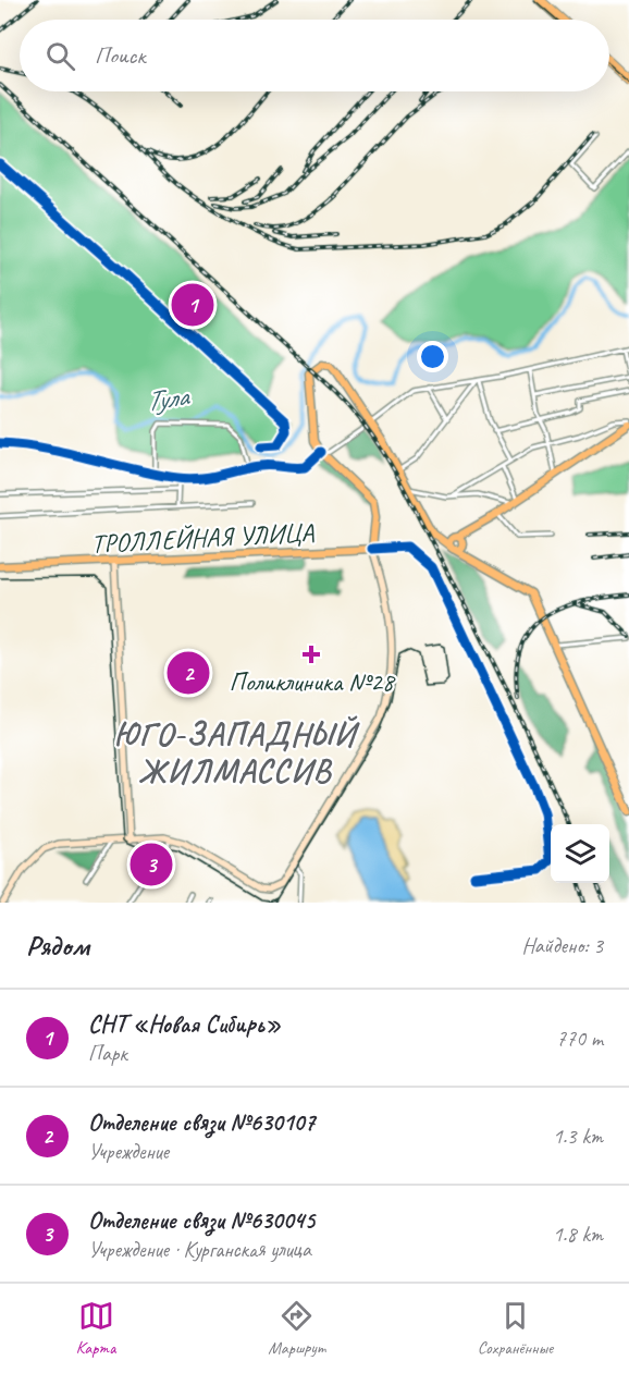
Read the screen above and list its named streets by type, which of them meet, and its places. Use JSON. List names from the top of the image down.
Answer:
{
  "streets": {
    "main road": ["ТРОЛЛЕЙНАЯ УЛИЦА"]
  },
  "districts": ["ЮГО-ЗАПАДНЫЙ ЖИЛМАССИВ"],
  "water": ["Тула"],
  "places": {
    "health": ["Поликлиника №28"]
  },
  "page": {
    "search": "Поиск",
    "pins": ["1", "2", "3"],
    "heading": ["Рядом", "Найдено: 3"],
    "list": [
      {
        "mark": "1",
        "name": "СНТ «Новая Сибирь»",
        "note": "Парк",
        "value": "770 m"
      },
      {
        "mark": "2",
        "name": "Отделение связи №630107",
        "note": "Учреждение",
        "value": "1.3 km"
      },
      {
        "mark": "3",
        "name": "Отделение связи №630045",
        "note": "Учреждение · Курганская улица",
        "value": "1.8 km"
      }
    ],
    "nav": ["Карта", "Маршрут", "Сохранённые"]
  }
}
